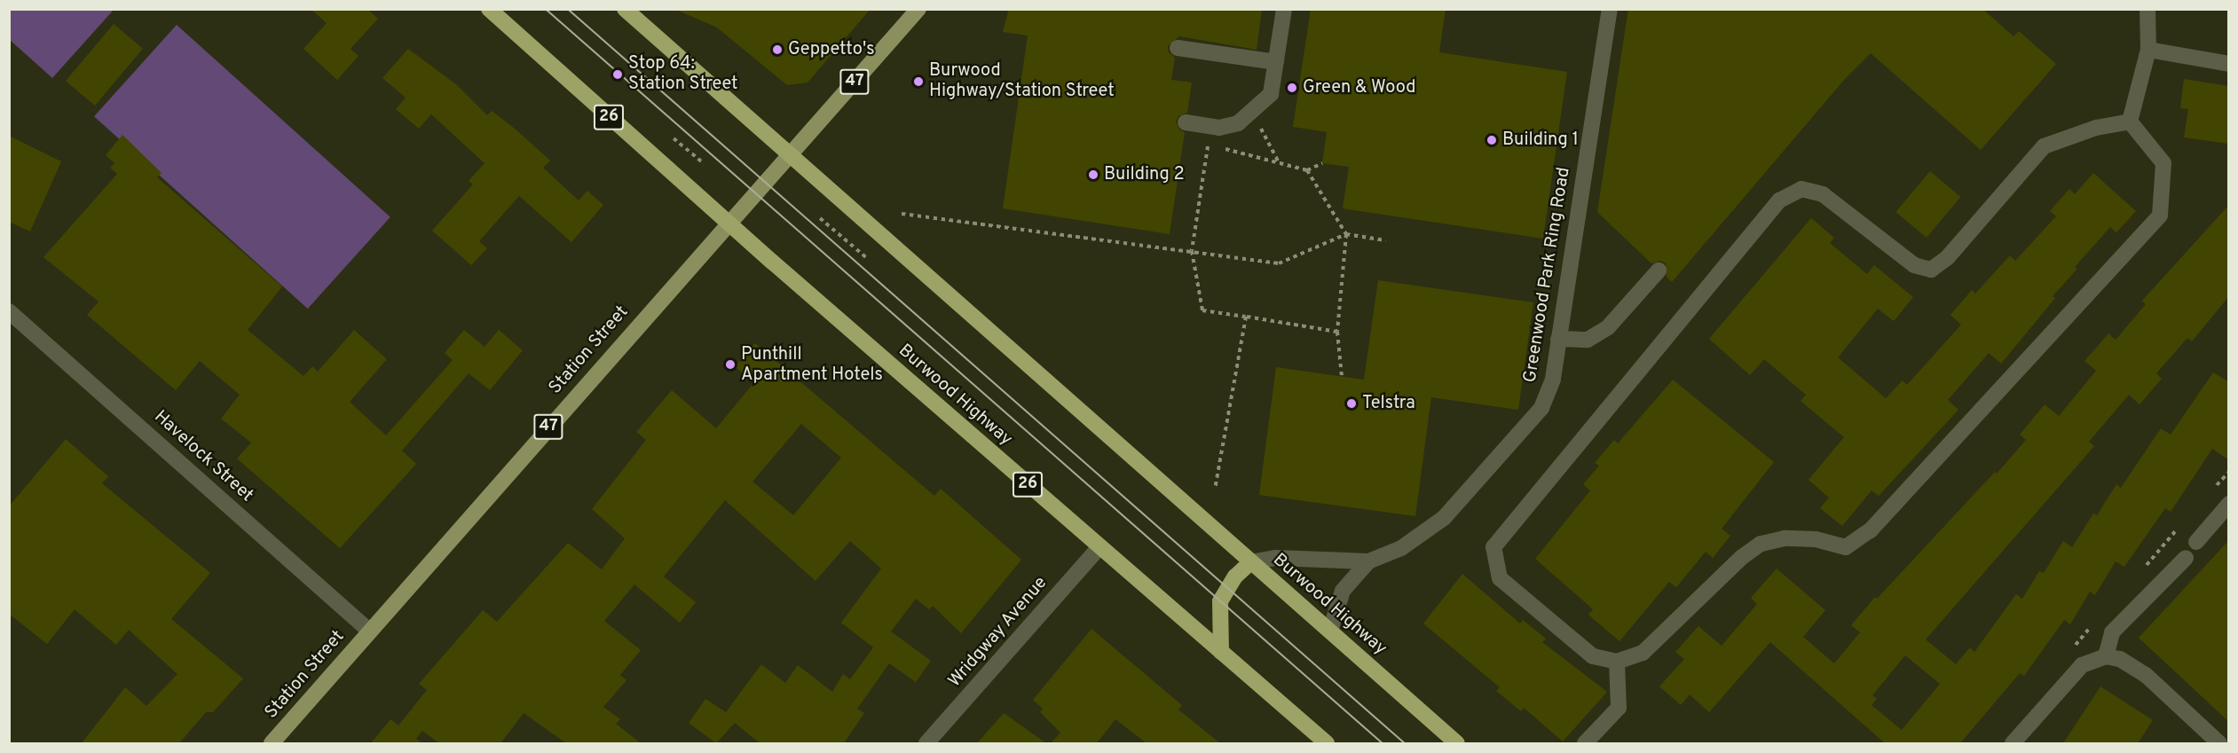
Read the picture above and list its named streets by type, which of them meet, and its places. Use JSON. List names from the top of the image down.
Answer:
{
  "streets": {
    "highway": ["26", "Burwood Highway"],
    "main road": ["47", "Station Street"],
    "street": ["Greenwood Park Ring Road", "Havelock Street", "Wridgway Avenue"]
  },
  "crossings": [
    ["Station Street", "Burwood Highway"],
    ["Station Street", "Havelock Street"],
    ["Burwood Highway", "Wridgway Avenue"]
  ],
  "places": [
    "Geppetto's",
    "Stop 64: Station Street",
    "Burwood Highway/Station Street",
    "Green & Wood",
    "Building 1",
    "Building 2",
    "Punthill Apartment Hotels",
    "Telstra"
  ]
}
